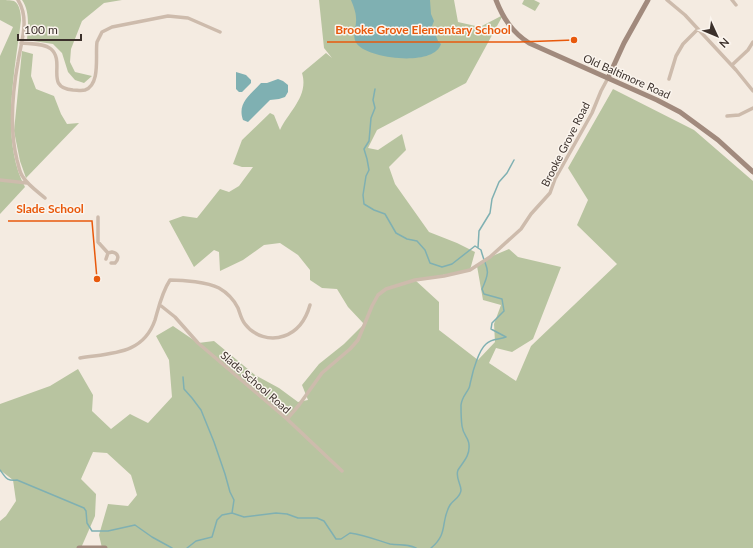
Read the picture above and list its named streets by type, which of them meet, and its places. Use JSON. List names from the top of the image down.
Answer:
{
  "streets": {
    "street": ["Old Baltimore Road", "Brooke Grove Road", "Slade School Road"]
  },
  "crossings": [
    ["Old Baltimore Road", "Brooke Grove Road"],
    ["Brooke Grove Road", "Slade School Road"]
  ],
  "places": ["Brooke Grove Elementary School", "Slade School"],
  "scale_bar": "100 m",
  "north": "bottom right"
}
